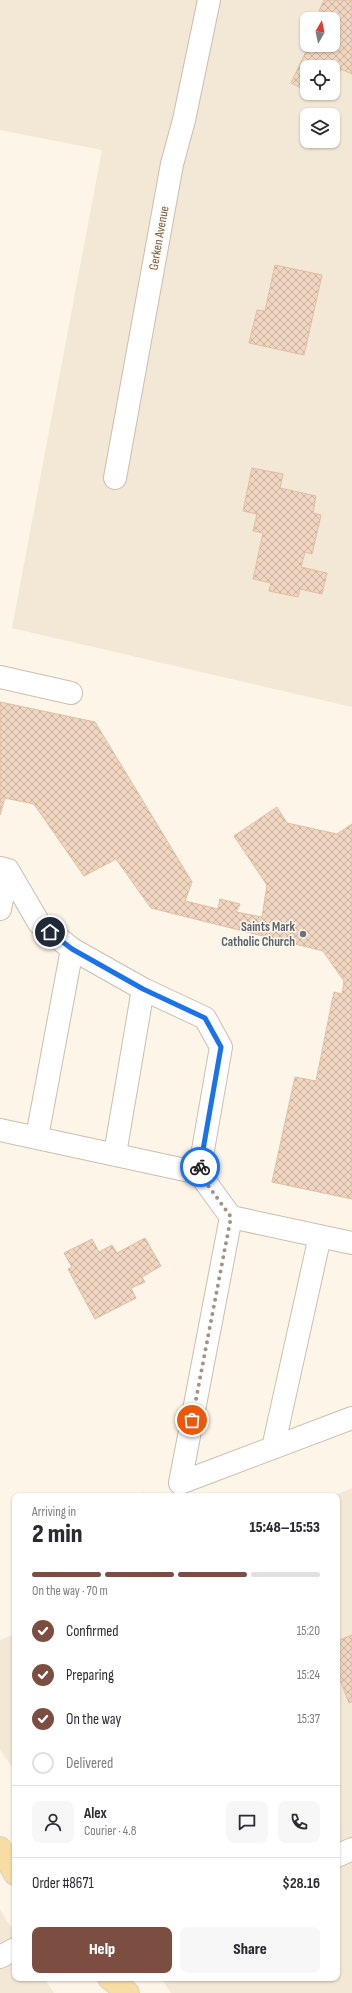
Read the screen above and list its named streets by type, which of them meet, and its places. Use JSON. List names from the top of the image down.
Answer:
{
  "streets": {
    "street": ["Gerken Avenue"]
  },
  "places": ["Saints Mark Catholic Church"],
  "north": "top",
  "page": {
    "heading": ["2 min", "Arriving in", "15:48–15:53"],
    "panel": [
      "Alex",
      "Courier · 4.8",
      "Order #8671",
      "$28.16"
    ],
    "bar": "On the way · 70 m",
    "list": [
      ["Confirmed", "15:20"],
      ["Preparing", "15:24"],
      ["On the way", "15:37"],
      "Delivered"
    ],
    "buttons": ["Help", "Share"]
  }
}
